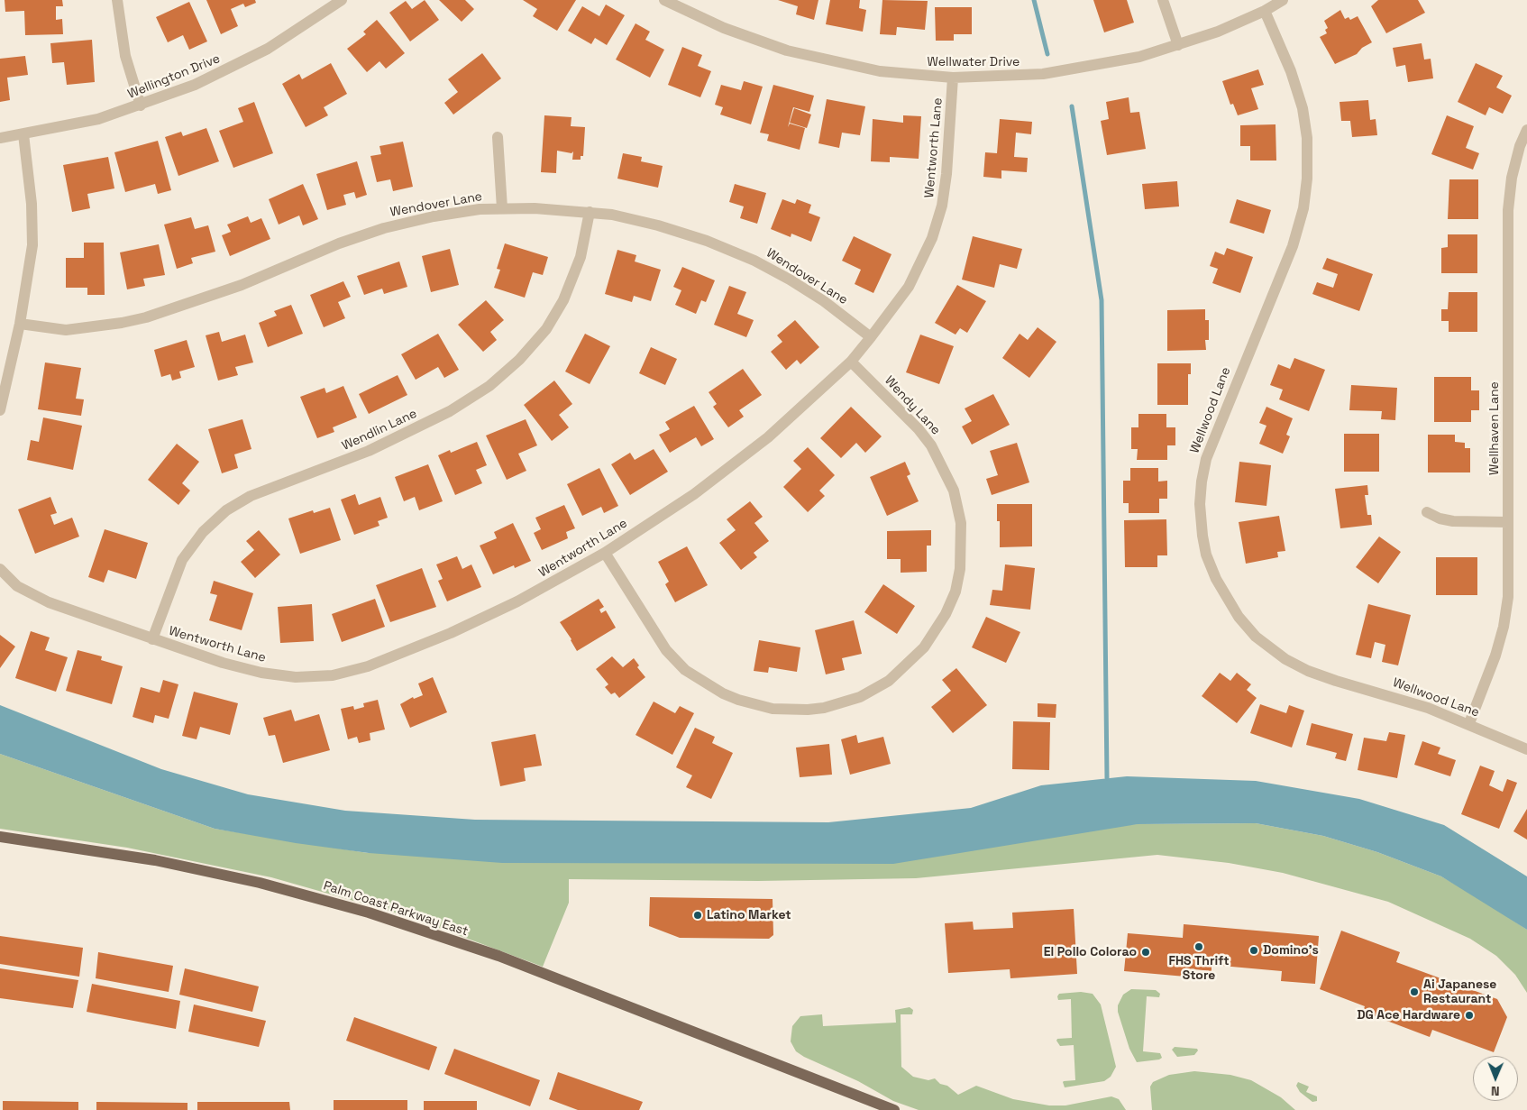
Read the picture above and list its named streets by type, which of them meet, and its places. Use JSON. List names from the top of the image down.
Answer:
{
  "streets": {
    "main road": ["Palm Coast Parkway East"],
    "street": [
      "Wellwater Drive",
      "Wellington Drive",
      "Wentworth Lane",
      "Wendover Lane",
      "Wendy Lane",
      "Wellwood Lane",
      "Wellhaven Lane",
      "Wendlin Lane"
    ]
  },
  "crossings": [
    ["Wellwater Drive", "Wentworth Lane"],
    ["Wellwater Drive", "Wellwood Lane"],
    ["Wentworth Lane", "Wendover Lane"],
    ["Wentworth Lane", "Wendy Lane"],
    ["Wentworth Lane", "Wendlin Lane"],
    ["Wendover Lane", "Wendlin Lane"],
    ["Wellwood Lane", "Wellhaven Lane"]
  ],
  "places": [
    "Latino Market",
    "FHS Thrift Store",
    "Domino's",
    "El Pollo Colorao",
    "Ai Japanese Restaurant",
    "DG Ace Hardware"
  ],
  "north": "bottom"
}
